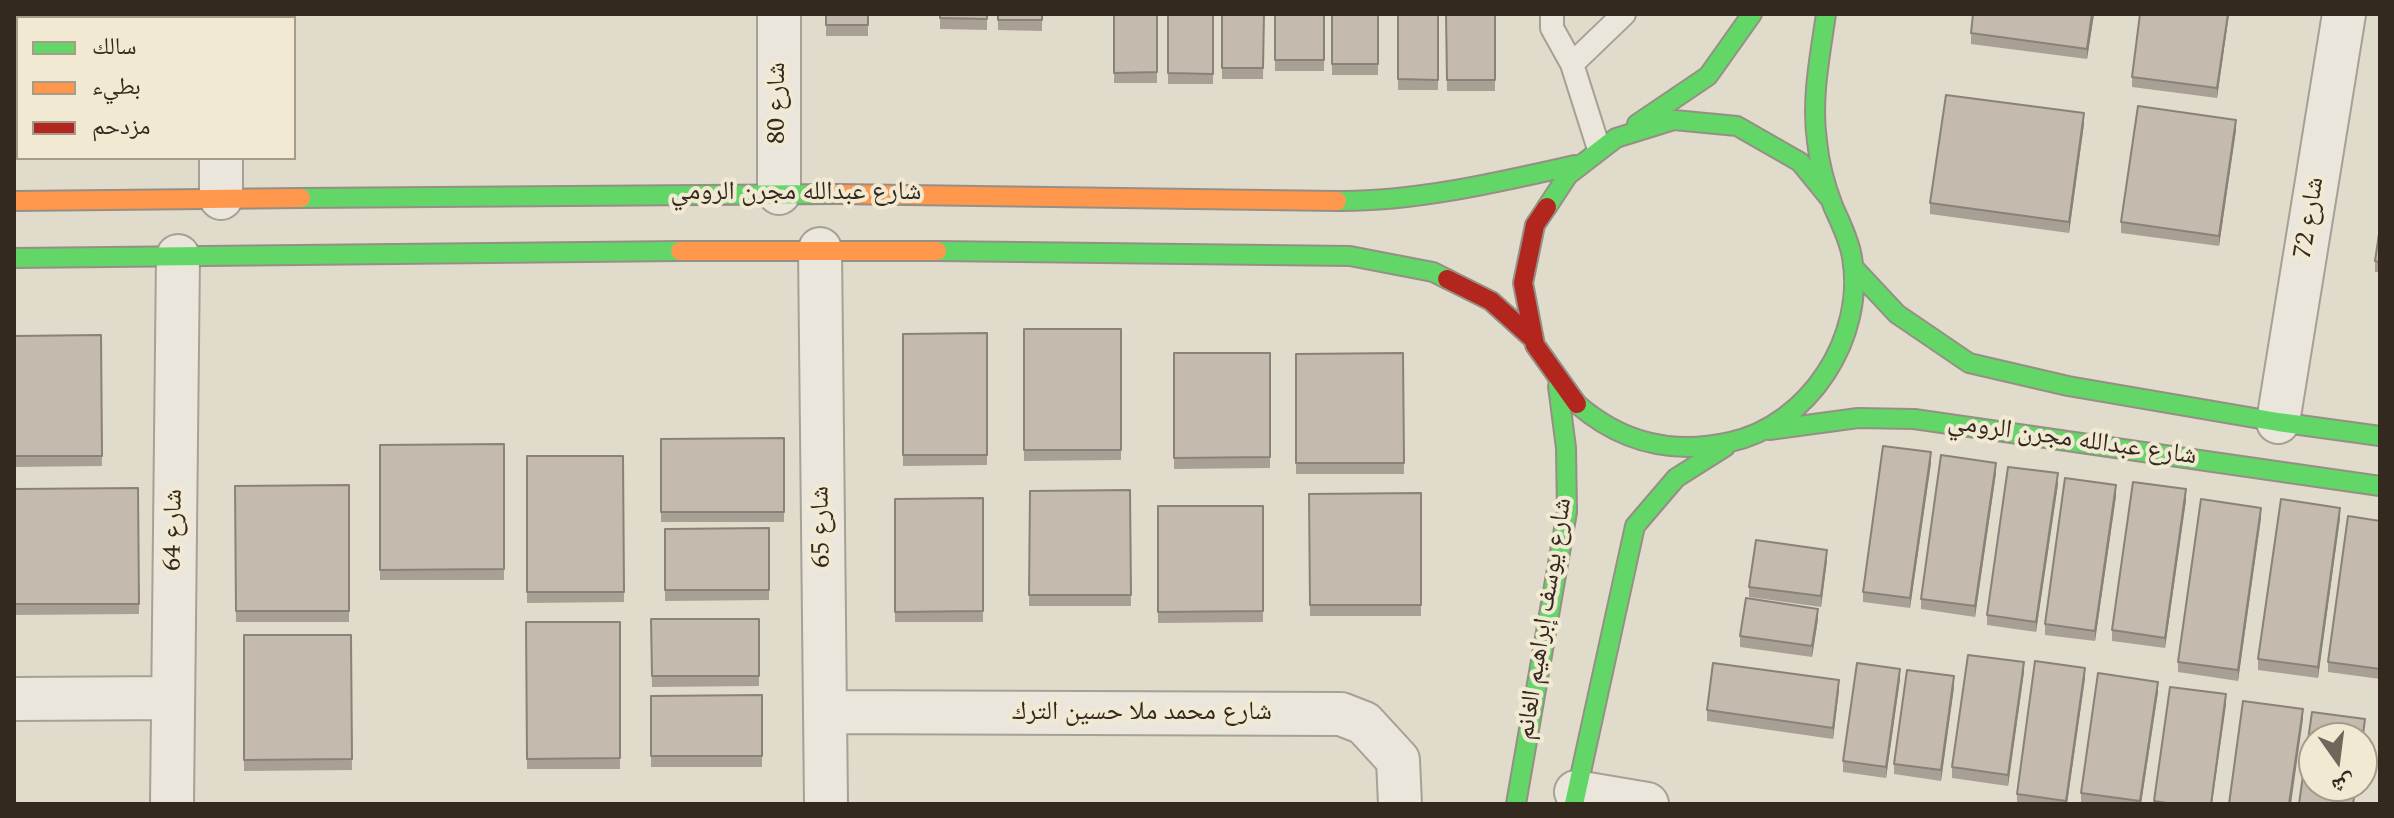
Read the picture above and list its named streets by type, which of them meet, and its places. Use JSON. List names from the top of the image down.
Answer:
{
  "streets": {
    "main road": ["شارع عبدالله مجرن الرومي", "شارع يوسف إبراهيم الغانم"],
    "street": [
      "شارع 80",
      "شارع 72",
      "شارع 65",
      "شارع 64",
      "شارع محمد ملا حسين الترك"
    ]
  },
  "crossings": [
    ["شارع 80", "شارع عبدالله مجرن الرومي"],
    ["شارع عبدالله مجرن الرومي", "شارع 72"],
    ["شارع 65", "شارع محمد ملا حسين الترك"]
  ],
  "legend": ["سالك", "بطيء", "مزدحم"],
  "north": "bottom"
}
